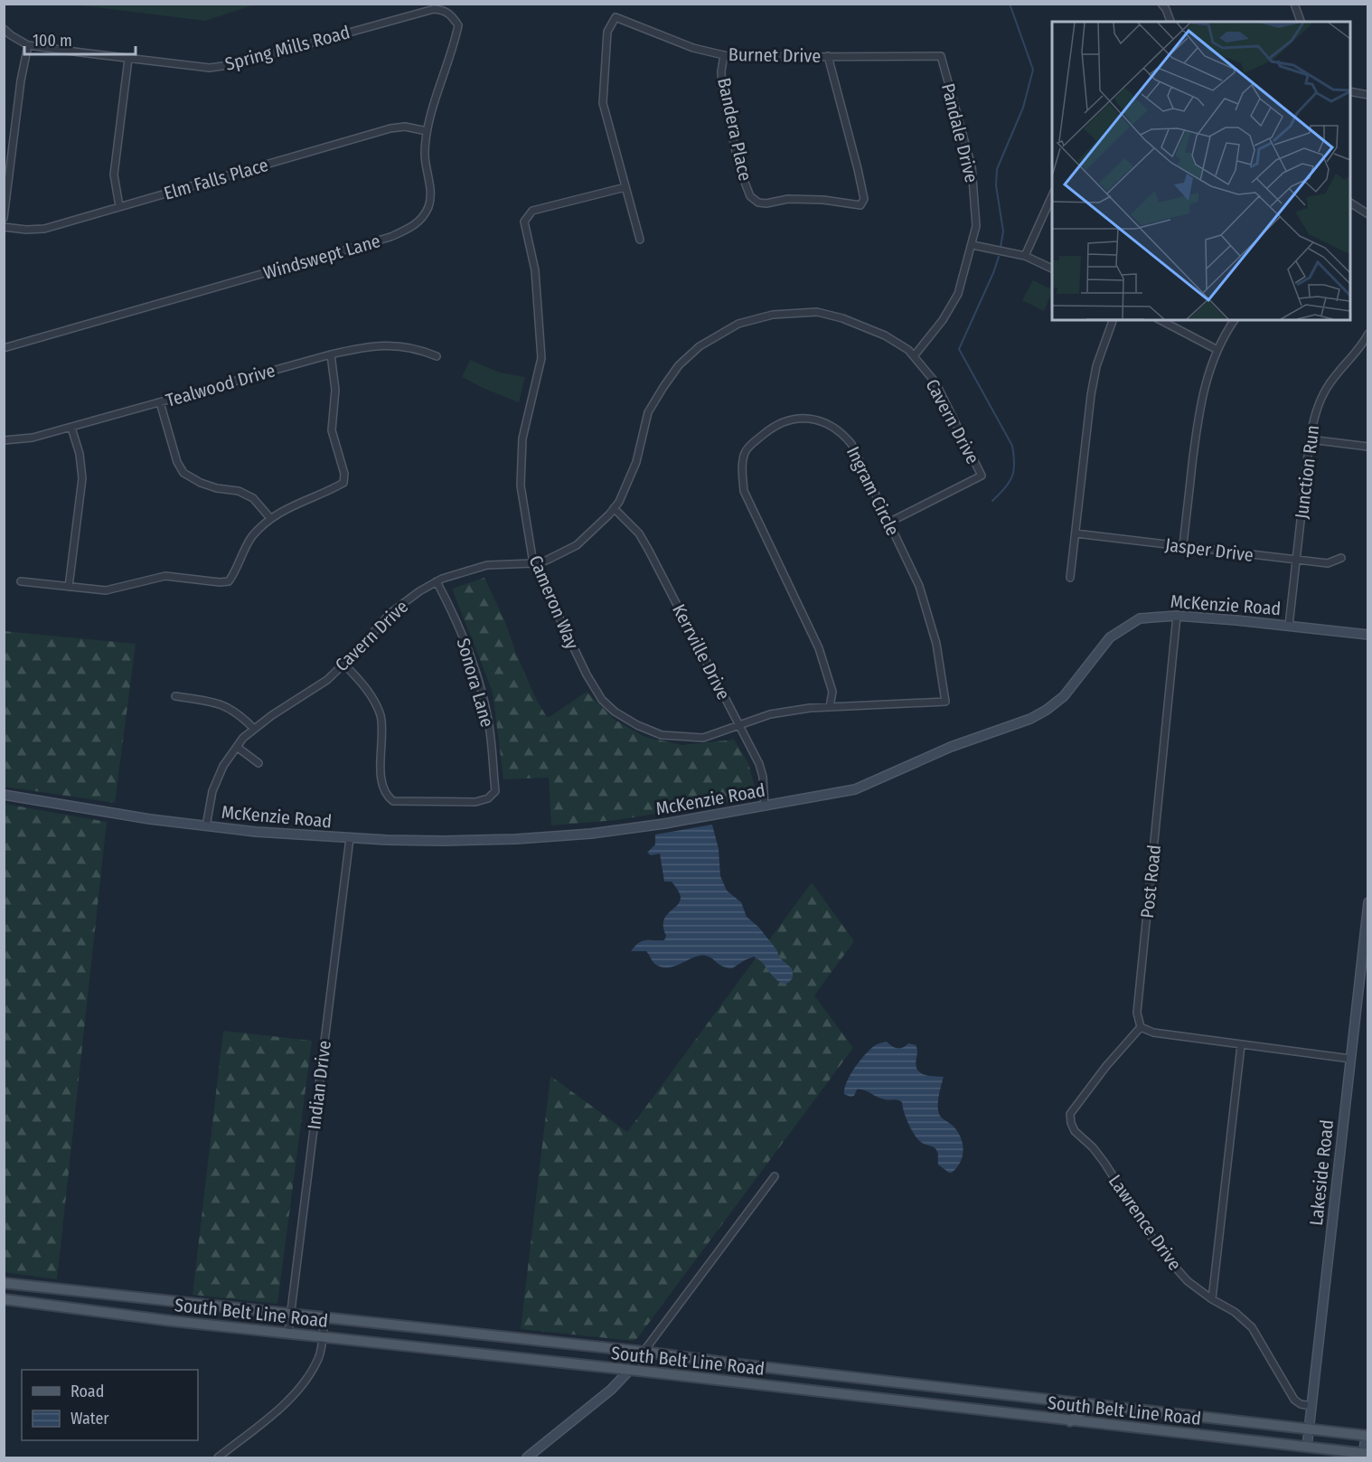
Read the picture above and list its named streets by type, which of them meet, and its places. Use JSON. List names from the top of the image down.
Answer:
{
  "streets": {
    "main road": ["South Belt Line Road"],
    "street": [
      "Spring Mills Road",
      "Burnet Drive",
      "Bandera Place",
      "Pandale Drive",
      "Elm Falls Place",
      "Windswept Lane",
      "Tealwood Drive",
      "Cavern Drive",
      "Junction Run",
      "Ingram Circle",
      "Jasper Drive",
      "Cameron Way",
      "McKenzie Road",
      "Kerrville Drive",
      "Sonora Lane",
      "Post Road",
      "Indian Drive",
      "Lakeside Road",
      "Lawrence Drive"
    ]
  },
  "crossings": [
    ["Spring Mills Road", "Windswept Lane"],
    ["Burnet Drive", "Bandera Place"],
    ["Burnet Drive", "Pandale Drive"],
    ["Burnet Drive", "Cameron Way"],
    ["Pandale Drive", "Cavern Drive"],
    ["Elm Falls Place", "Windswept Lane"],
    ["Cavern Drive", "Ingram Circle"],
    ["Cavern Drive", "Cameron Way"],
    ["Cavern Drive", "McKenzie Road"],
    ["Cavern Drive", "Kerrville Drive"],
    ["Cavern Drive", "Sonora Lane"],
    ["Junction Run", "Jasper Drive"],
    ["Junction Run", "McKenzie Road"],
    ["Ingram Circle", "Cameron Way"],
    ["Cameron Way", "Kerrville Drive"],
    ["McKenzie Road", "Kerrville Drive"],
    ["McKenzie Road", "Post Road"],
    ["McKenzie Road", "Indian Drive"],
    ["Post Road", "Lawrence Drive"],
    ["Indian Drive", "South Belt Line Road"],
    ["Lakeside Road", "Lawrence Drive"],
    ["Lakeside Road", "South Belt Line Road"]
  ],
  "legend": ["Road", "Water"],
  "scale_bar": "100 m"
}
